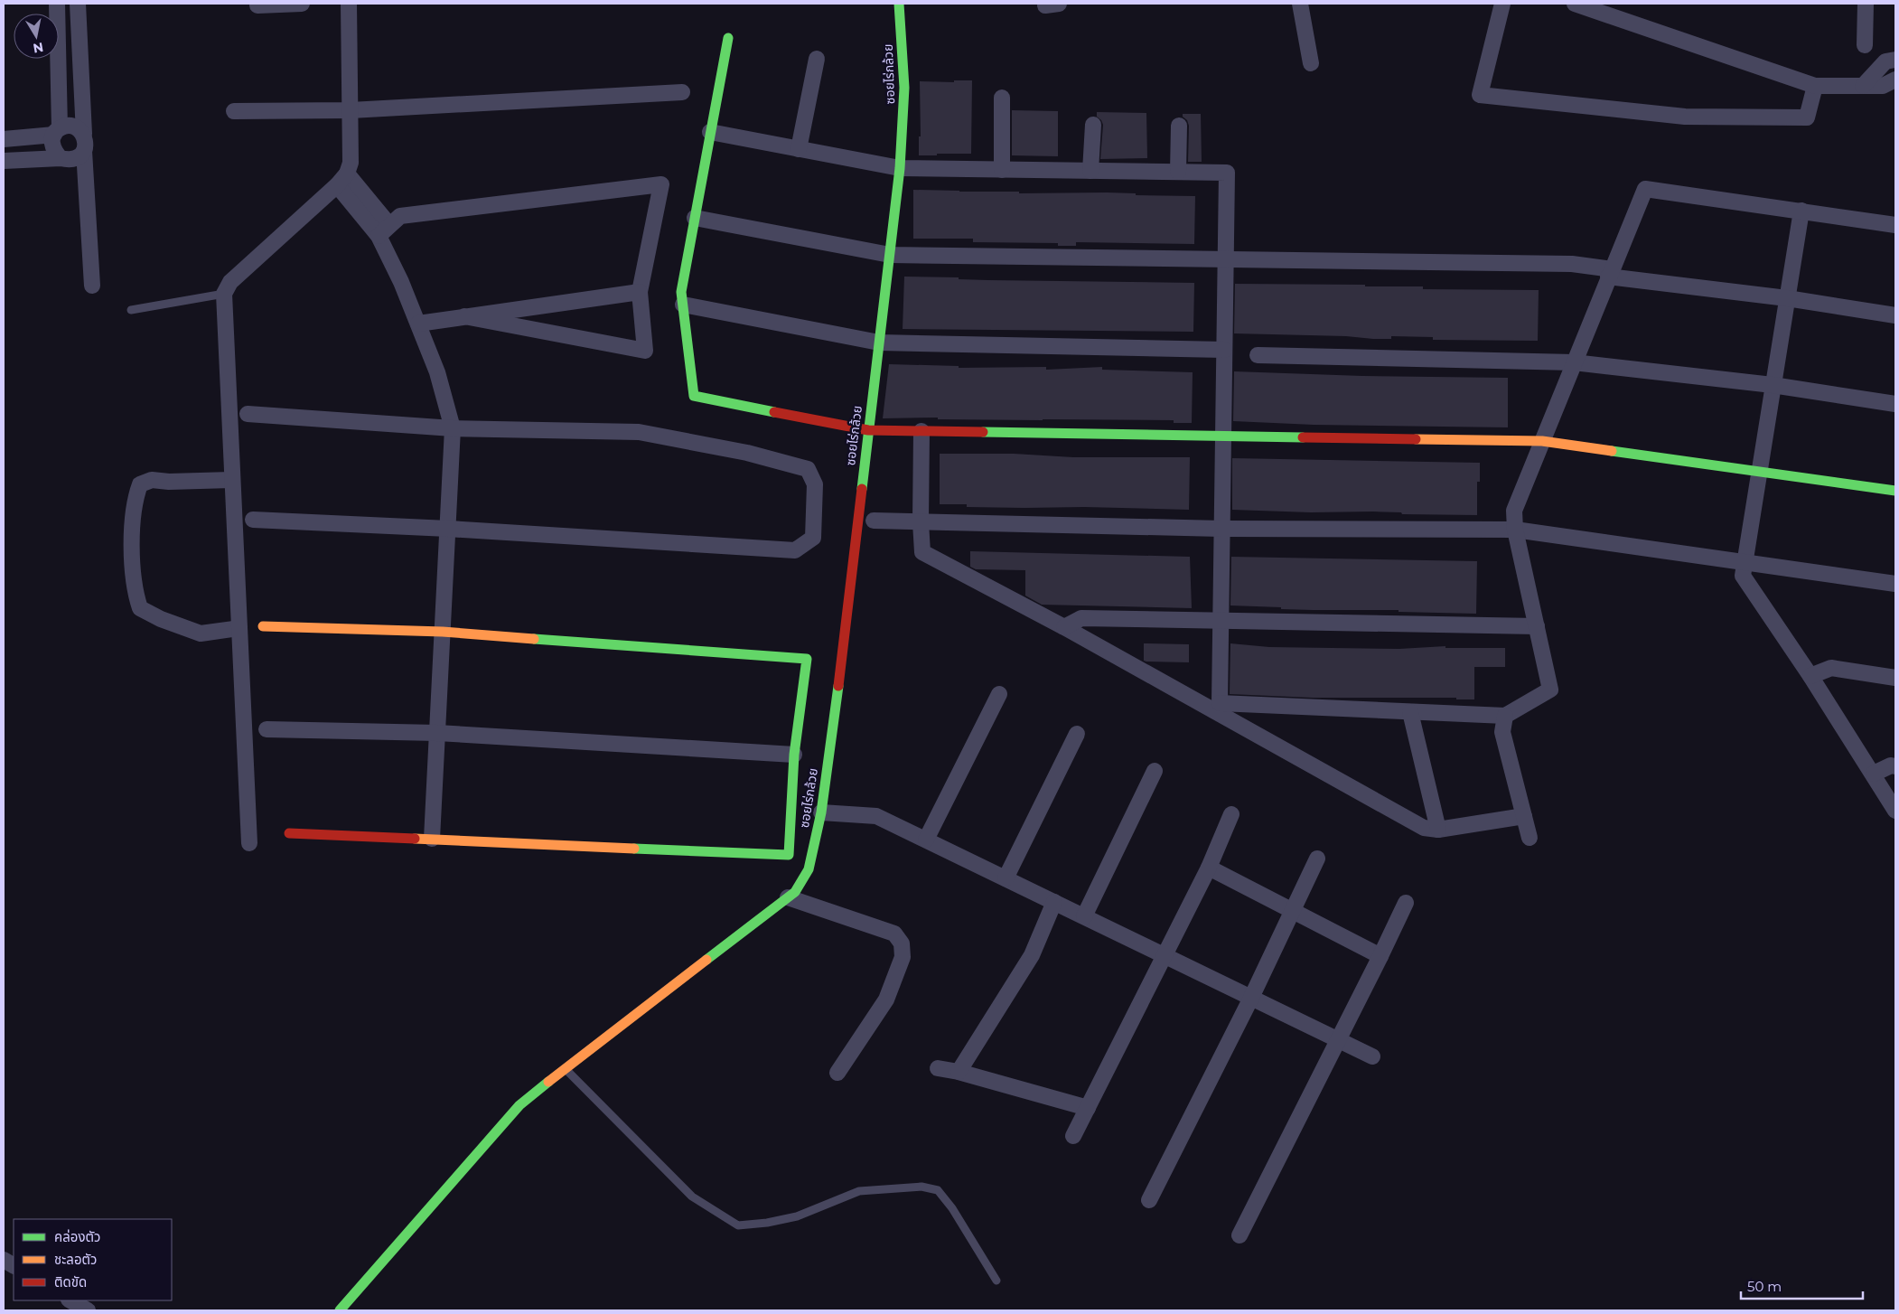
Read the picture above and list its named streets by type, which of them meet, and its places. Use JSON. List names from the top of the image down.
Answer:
{
  "streets": {
    "street": ["ซอยไร่กล้วย"]
  },
  "legend": ["คล่องตัว", "ชะลอตัว", "ติดขัด"],
  "scale_bar": "50 m",
  "north": "bottom"
}
